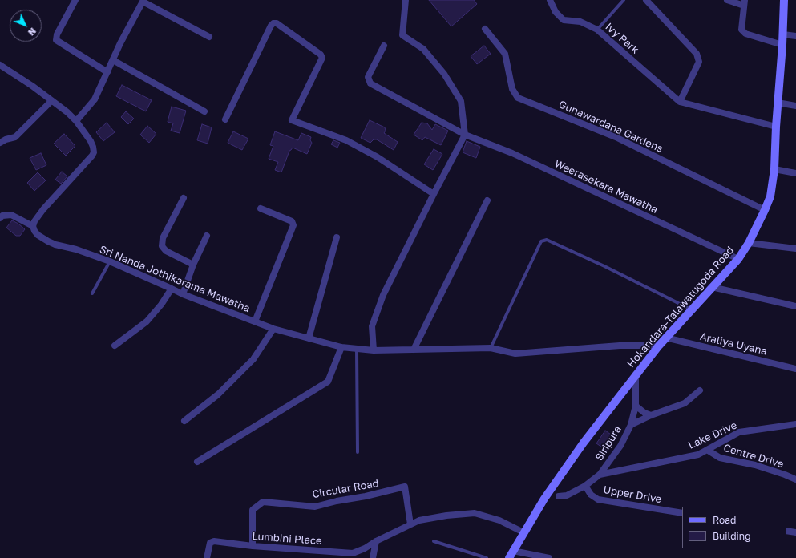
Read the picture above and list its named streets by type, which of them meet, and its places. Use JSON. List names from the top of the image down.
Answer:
{
  "streets": {
    "main road": ["Hokandara-Talawatugoda Road"],
    "street": [
      "Ivy Park",
      "Gunawardana Gardens",
      "Weerasekara Mawatha",
      "Sri Nanda Jothikarama Mawatha",
      "Araliya Uyana",
      "Lake Drive",
      "Siripura",
      "Centre Drive",
      "Circular Road",
      "Upper Drive",
      "Lumbini Place"
    ]
  },
  "crossings": [
    ["Ivy Park", "Hokandara-Talawatugoda Road"],
    ["Gunawardana Gardens", "Hokandara-Talawatugoda Road"],
    ["Weerasekara Mawatha", "Hokandara-Talawatugoda Road"],
    ["Sri Nanda Jothikarama Mawatha", "Hokandara-Talawatugoda Road"],
    ["Hokandara-Talawatugoda Road", "Araliya Uyana"],
    ["Hokandara-Talawatugoda Road", "Siripura"],
    ["Hokandara-Talawatugoda Road", "Lumbini Place"],
    ["Lake Drive", "Siripura"],
    ["Lake Drive", "Centre Drive"],
    ["Siripura", "Upper Drive"],
    ["Circular Road", "Lumbini Place"]
  ],
  "legend": ["Road", "Building"],
  "north": "bottom right"
}
